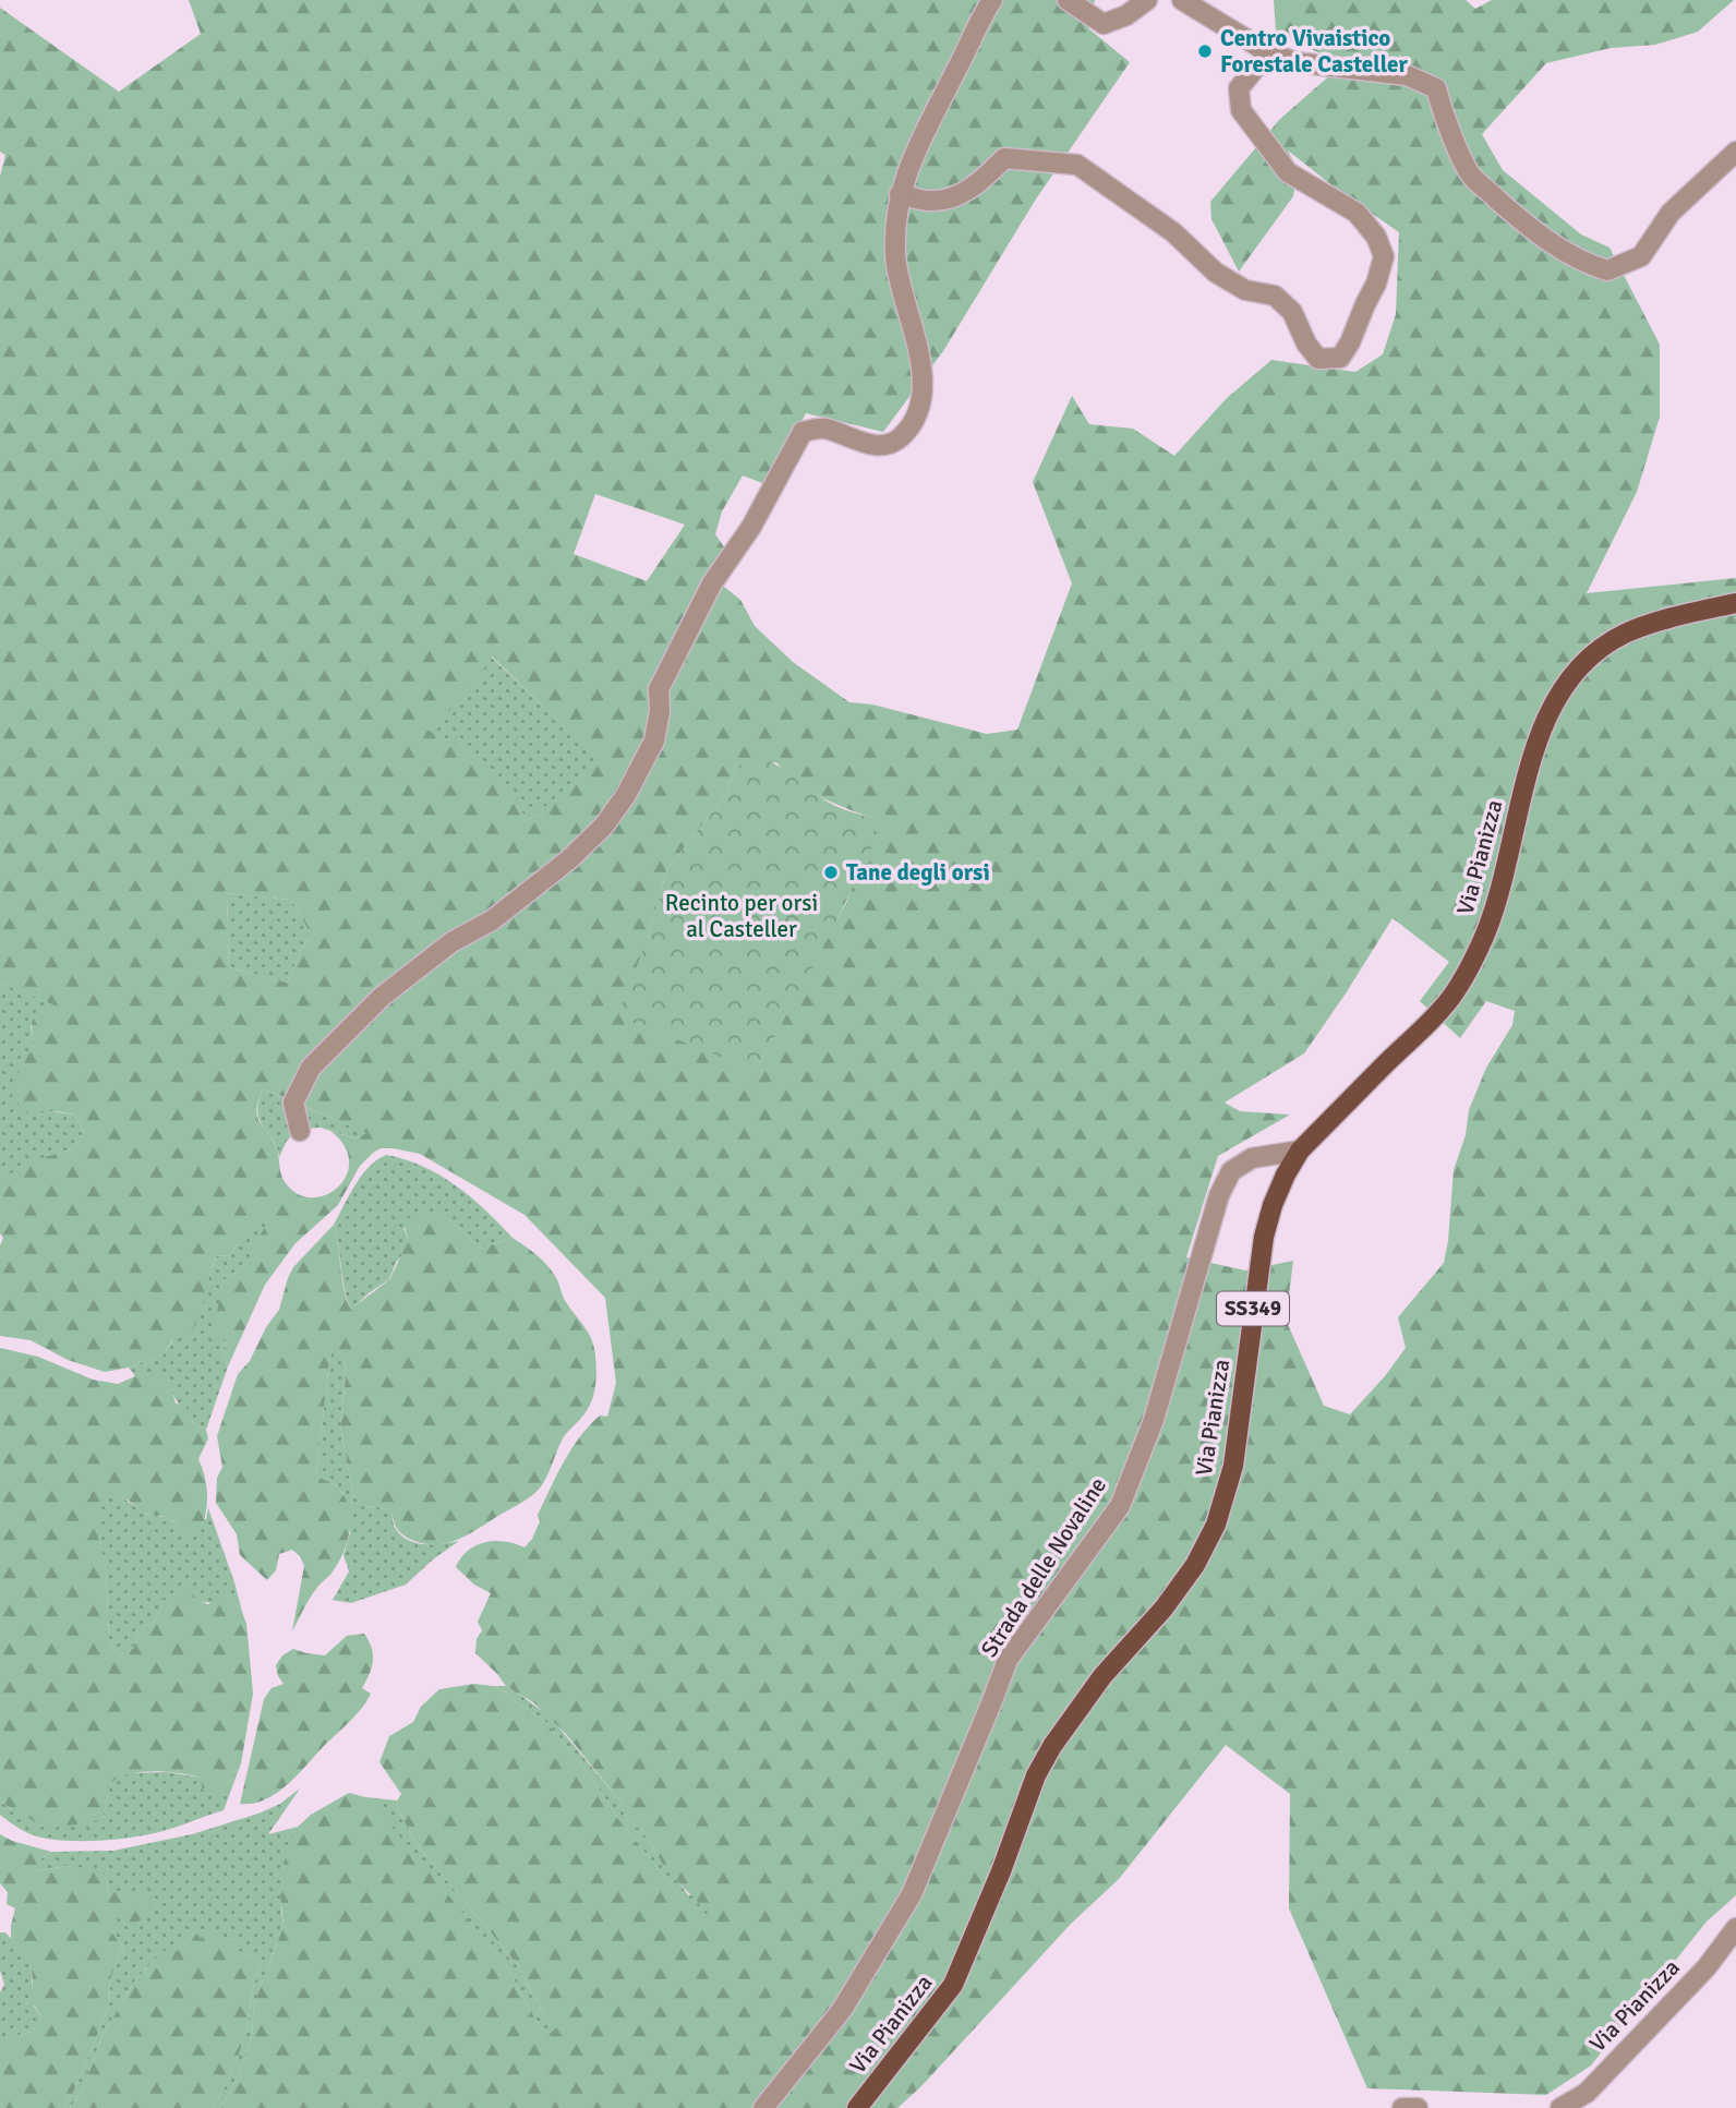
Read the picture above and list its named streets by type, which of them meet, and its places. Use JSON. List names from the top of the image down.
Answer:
{
  "streets": {
    "main road": ["Via Pianizza", "SS349"],
    "street": ["Strada delle Novaline"]
  },
  "crossings": [
    ["Via Pianizza", "Strada delle Novaline"]
  ],
  "parks": ["Recinto per orsi al Casteller"],
  "places": ["Centro Vivaistico Forestale Casteller", "Tane degli orsi"]
}
